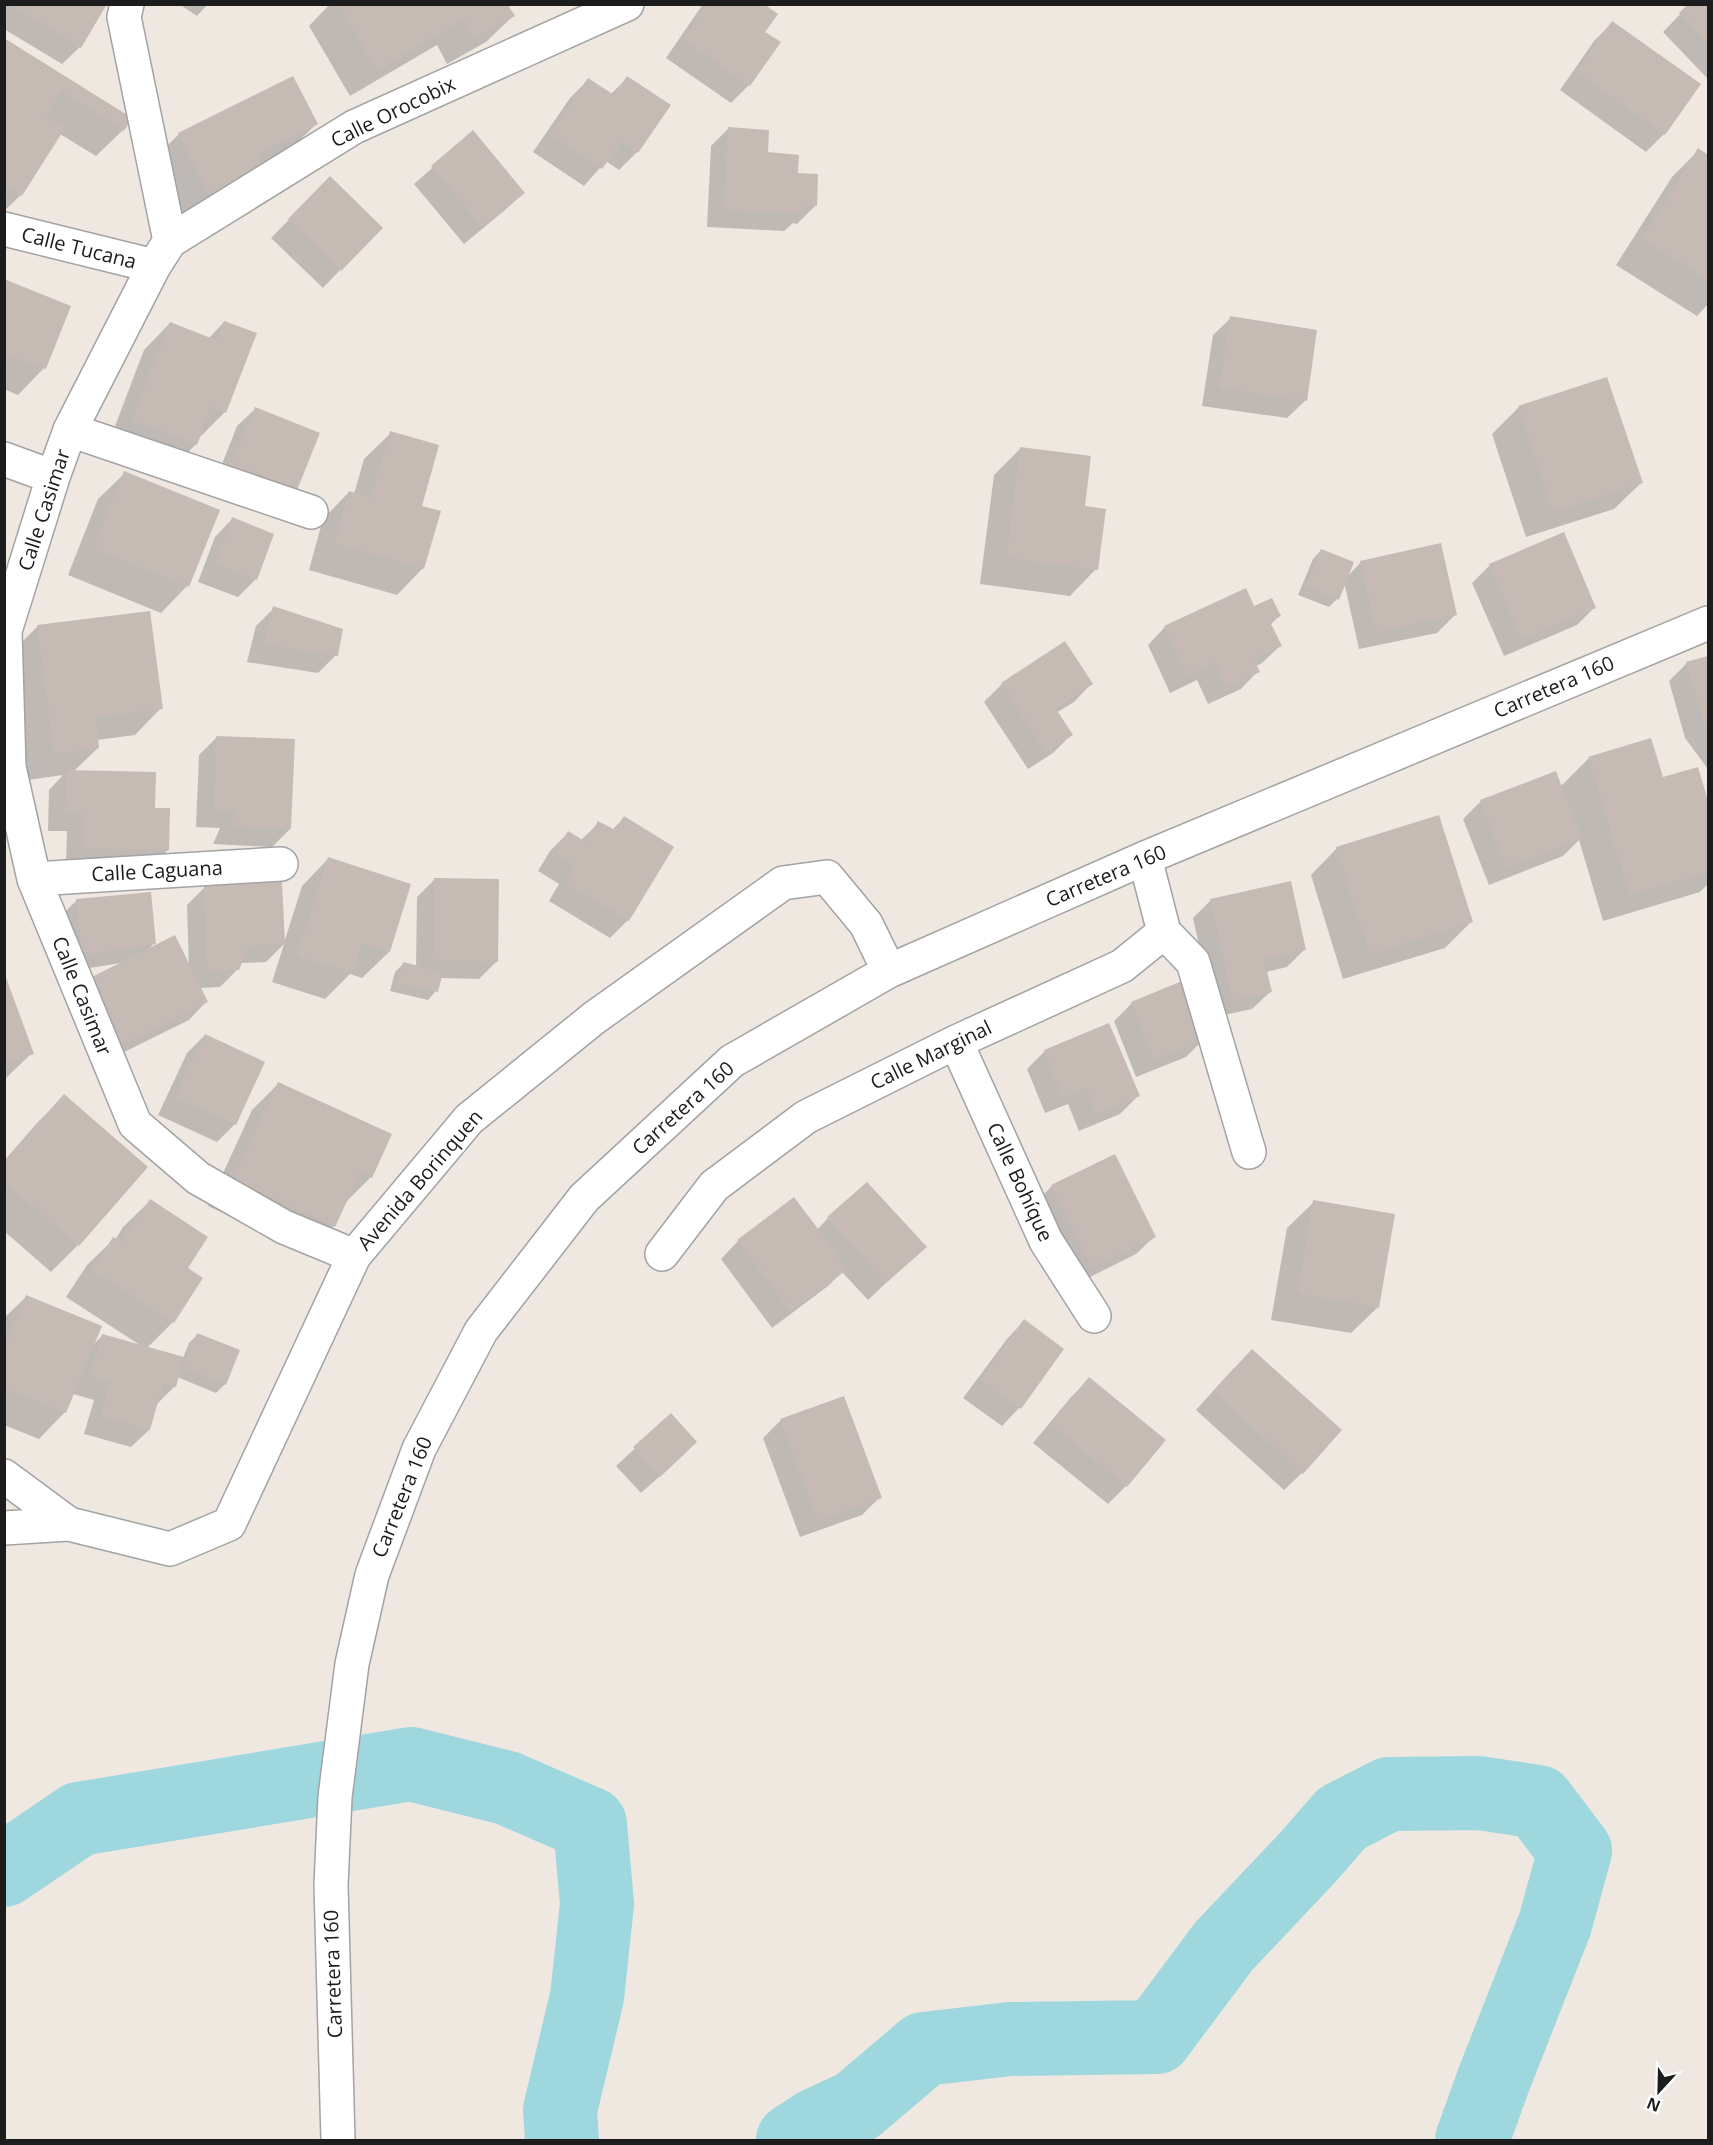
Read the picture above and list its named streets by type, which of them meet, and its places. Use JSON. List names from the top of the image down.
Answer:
{
  "streets": {
    "street": [
      "Calle Orocobix",
      "Calle Tucana",
      "Calle Casimar",
      "Carretera 160",
      "Calle Caguana",
      "Calle Marginal",
      "Avenida Borinquen",
      "Calle Bohíque"
    ]
  },
  "crossings": [
    ["Calle Orocobix", "Calle Tucana"],
    ["Calle Orocobix", "Calle Casimar"],
    ["Calle Tucana", "Calle Casimar"],
    ["Calle Casimar", "Calle Caguana"],
    ["Calle Casimar", "Avenida Borinquen"],
    ["Carretera 160", "Avenida Borinquen"],
    ["Calle Marginal", "Calle Bohíque"]
  ],
  "north": "bottom"
}
